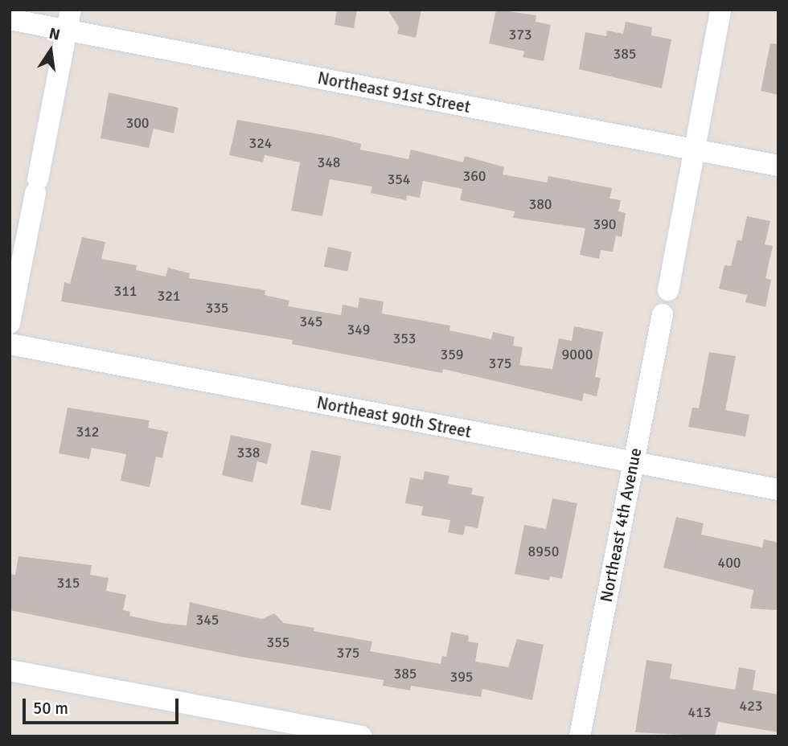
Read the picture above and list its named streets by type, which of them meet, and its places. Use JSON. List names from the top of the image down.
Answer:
{
  "streets": {
    "street": ["Northeast 91st Street", "Northeast 90th Street", "Northeast 4th Avenue"]
  },
  "crossings": [
    ["Northeast 90th Street", "Northeast 4th Avenue"]
  ],
  "house_numbers": [
    "373",
    "385",
    "300",
    "324",
    "348",
    "360",
    "354",
    "380",
    "390",
    "311",
    "321",
    "335",
    "345",
    "349",
    "353",
    "359",
    "9000",
    "375",
    "312",
    "338",
    "8950",
    "400",
    "315",
    "345",
    "355",
    "375",
    "385",
    "395",
    "423",
    "413"
  ],
  "scale_bar": "50 m",
  "north": "top"
}
